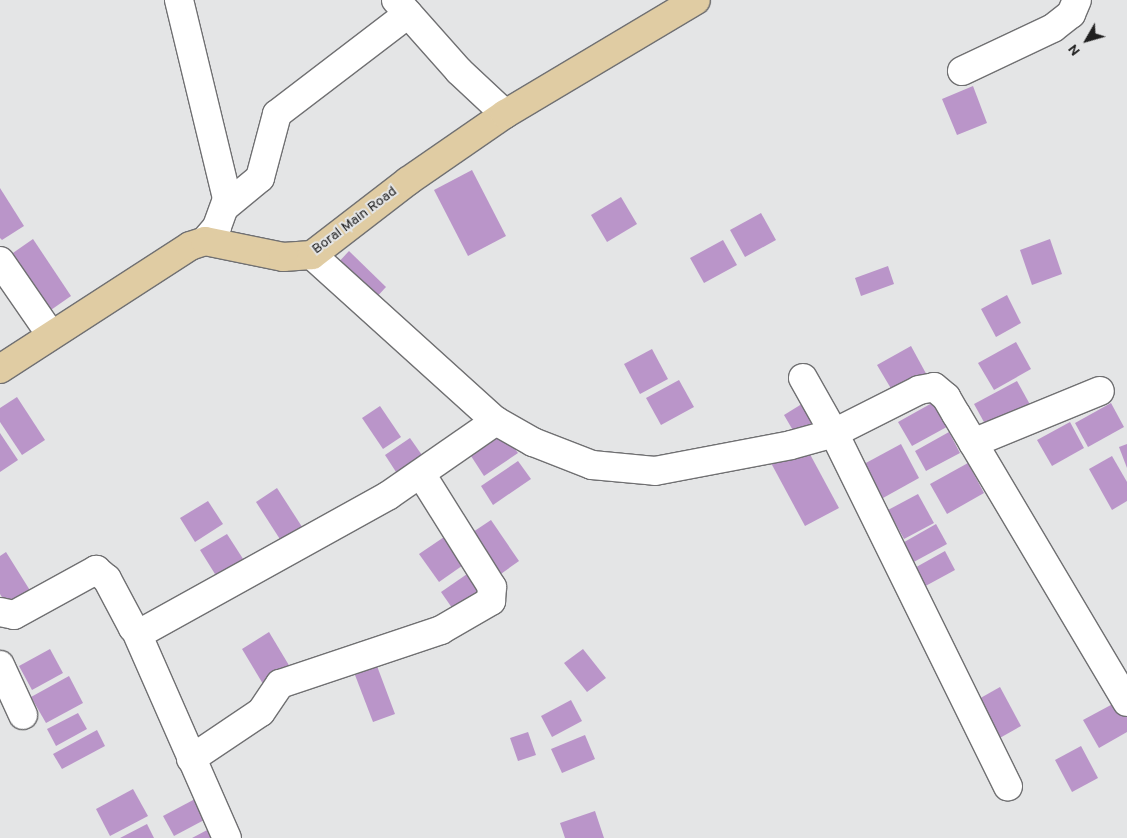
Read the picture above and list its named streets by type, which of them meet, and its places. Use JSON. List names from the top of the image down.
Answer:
{
  "streets": {
    "main road": ["Boral Main Road"]
  },
  "north": "bottom left"
}
